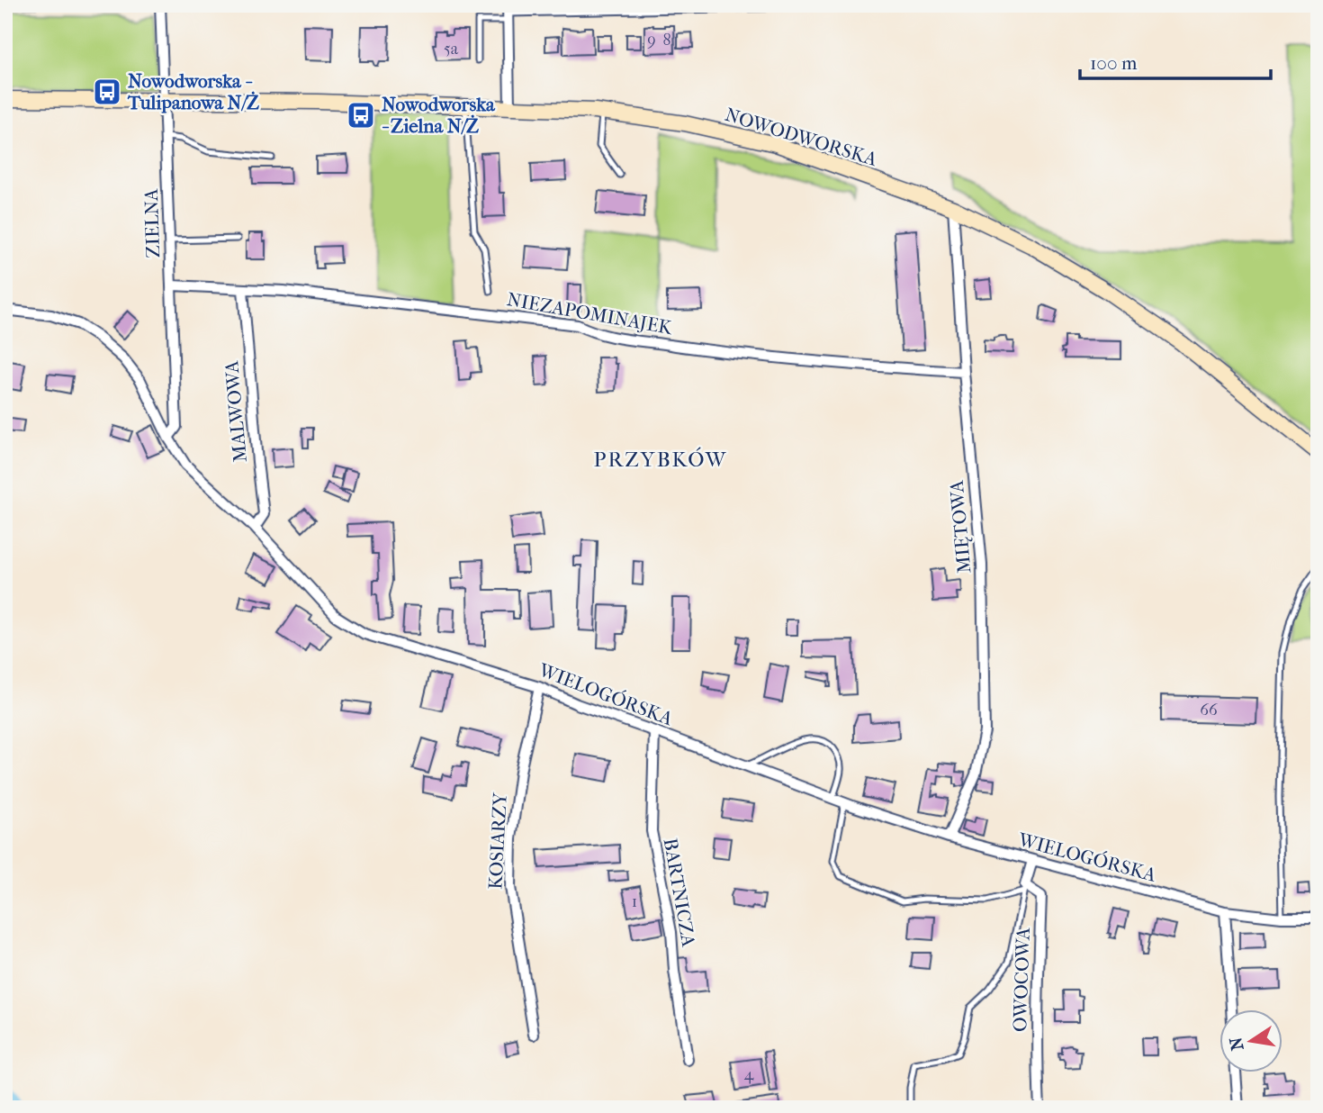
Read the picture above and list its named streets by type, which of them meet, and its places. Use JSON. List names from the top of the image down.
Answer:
{
  "streets": {
    "street": [
      "NOWODWORSKA",
      "ZIELNA",
      "NIEZAPOMINAJEK",
      "MALWOWA",
      "MIĘTOWA",
      "WIELOGÓRSKA",
      "KOSIARZY",
      "BARTNICZA",
      "OWOCOWA"
    ]
  },
  "crossings": [
    ["NOWODWORSKA", "ZIELNA"],
    ["NOWODWORSKA", "MIĘTOWA"],
    ["ZIELNA", "NIEZAPOMINAJEK"],
    ["ZIELNA", "WIELOGÓRSKA"],
    ["NIEZAPOMINAJEK", "MALWOWA"],
    ["NIEZAPOMINAJEK", "MIĘTOWA"],
    ["MALWOWA", "WIELOGÓRSKA"],
    ["MIĘTOWA", "WIELOGÓRSKA"],
    ["WIELOGÓRSKA", "KOSIARZY"],
    ["WIELOGÓRSKA", "BARTNICZA"]
  ],
  "districts": ["PRZYBKÓW"],
  "places": {
    "bus stop": ["Nowodworska - Tulipanowa N/Ż", "Nowodworska - Zielna N/Ż"]
  },
  "house_numbers": [
    "9",
    "8",
    "5a",
    "66",
    "1",
    "4"
  ],
  "scale_bar": "100 m",
  "north": "left"
}
